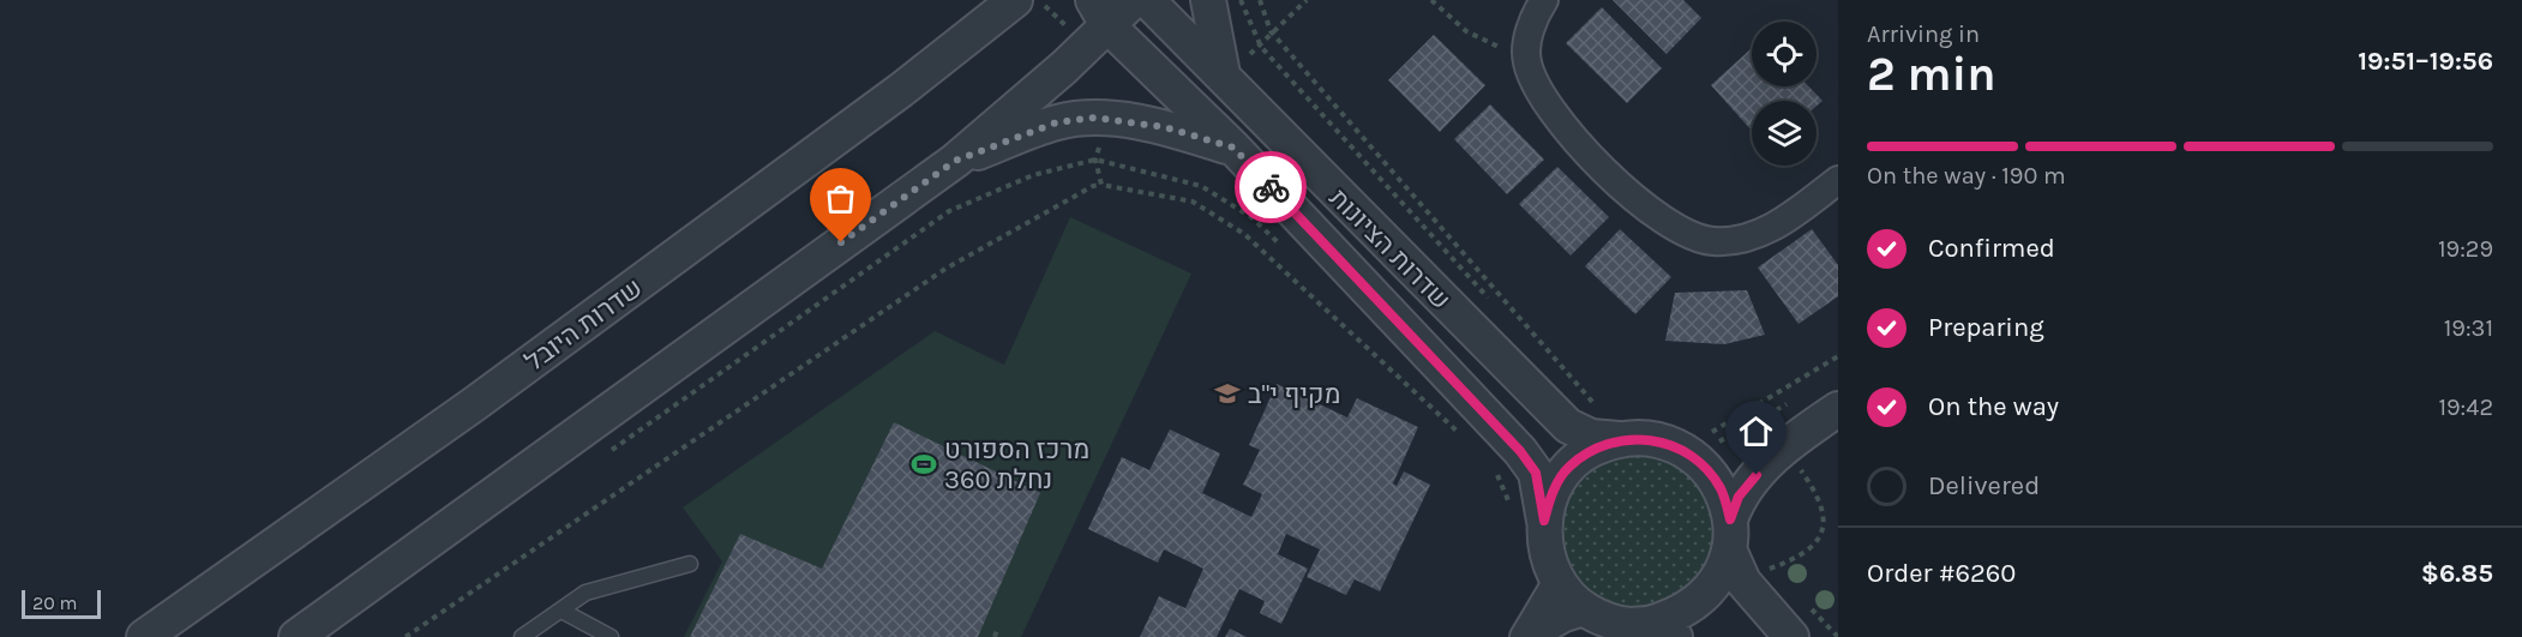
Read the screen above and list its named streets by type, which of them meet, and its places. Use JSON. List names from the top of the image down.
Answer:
{
  "streets": {
    "street": ["שדרות הציונות", "שדרות היובל"]
  },
  "places": {
    "school or university": ["מקיף י\"ב"],
    "sports": ["מרכז הספורט 360 נחלת"]
  },
  "scale_bar": "20 m",
  "page": {
    "heading": ["2 min", "Arriving in", "19:51–19:56"],
    "panel": ["Order #6260", "$6.85"],
    "bar": "On the way · 190 m",
    "list": [
      ["Confirmed", "19:29"],
      ["Preparing", "19:31"],
      ["On the way", "19:42"],
      "Delivered"
    ],
    "scale": "20 m"
  }
}
